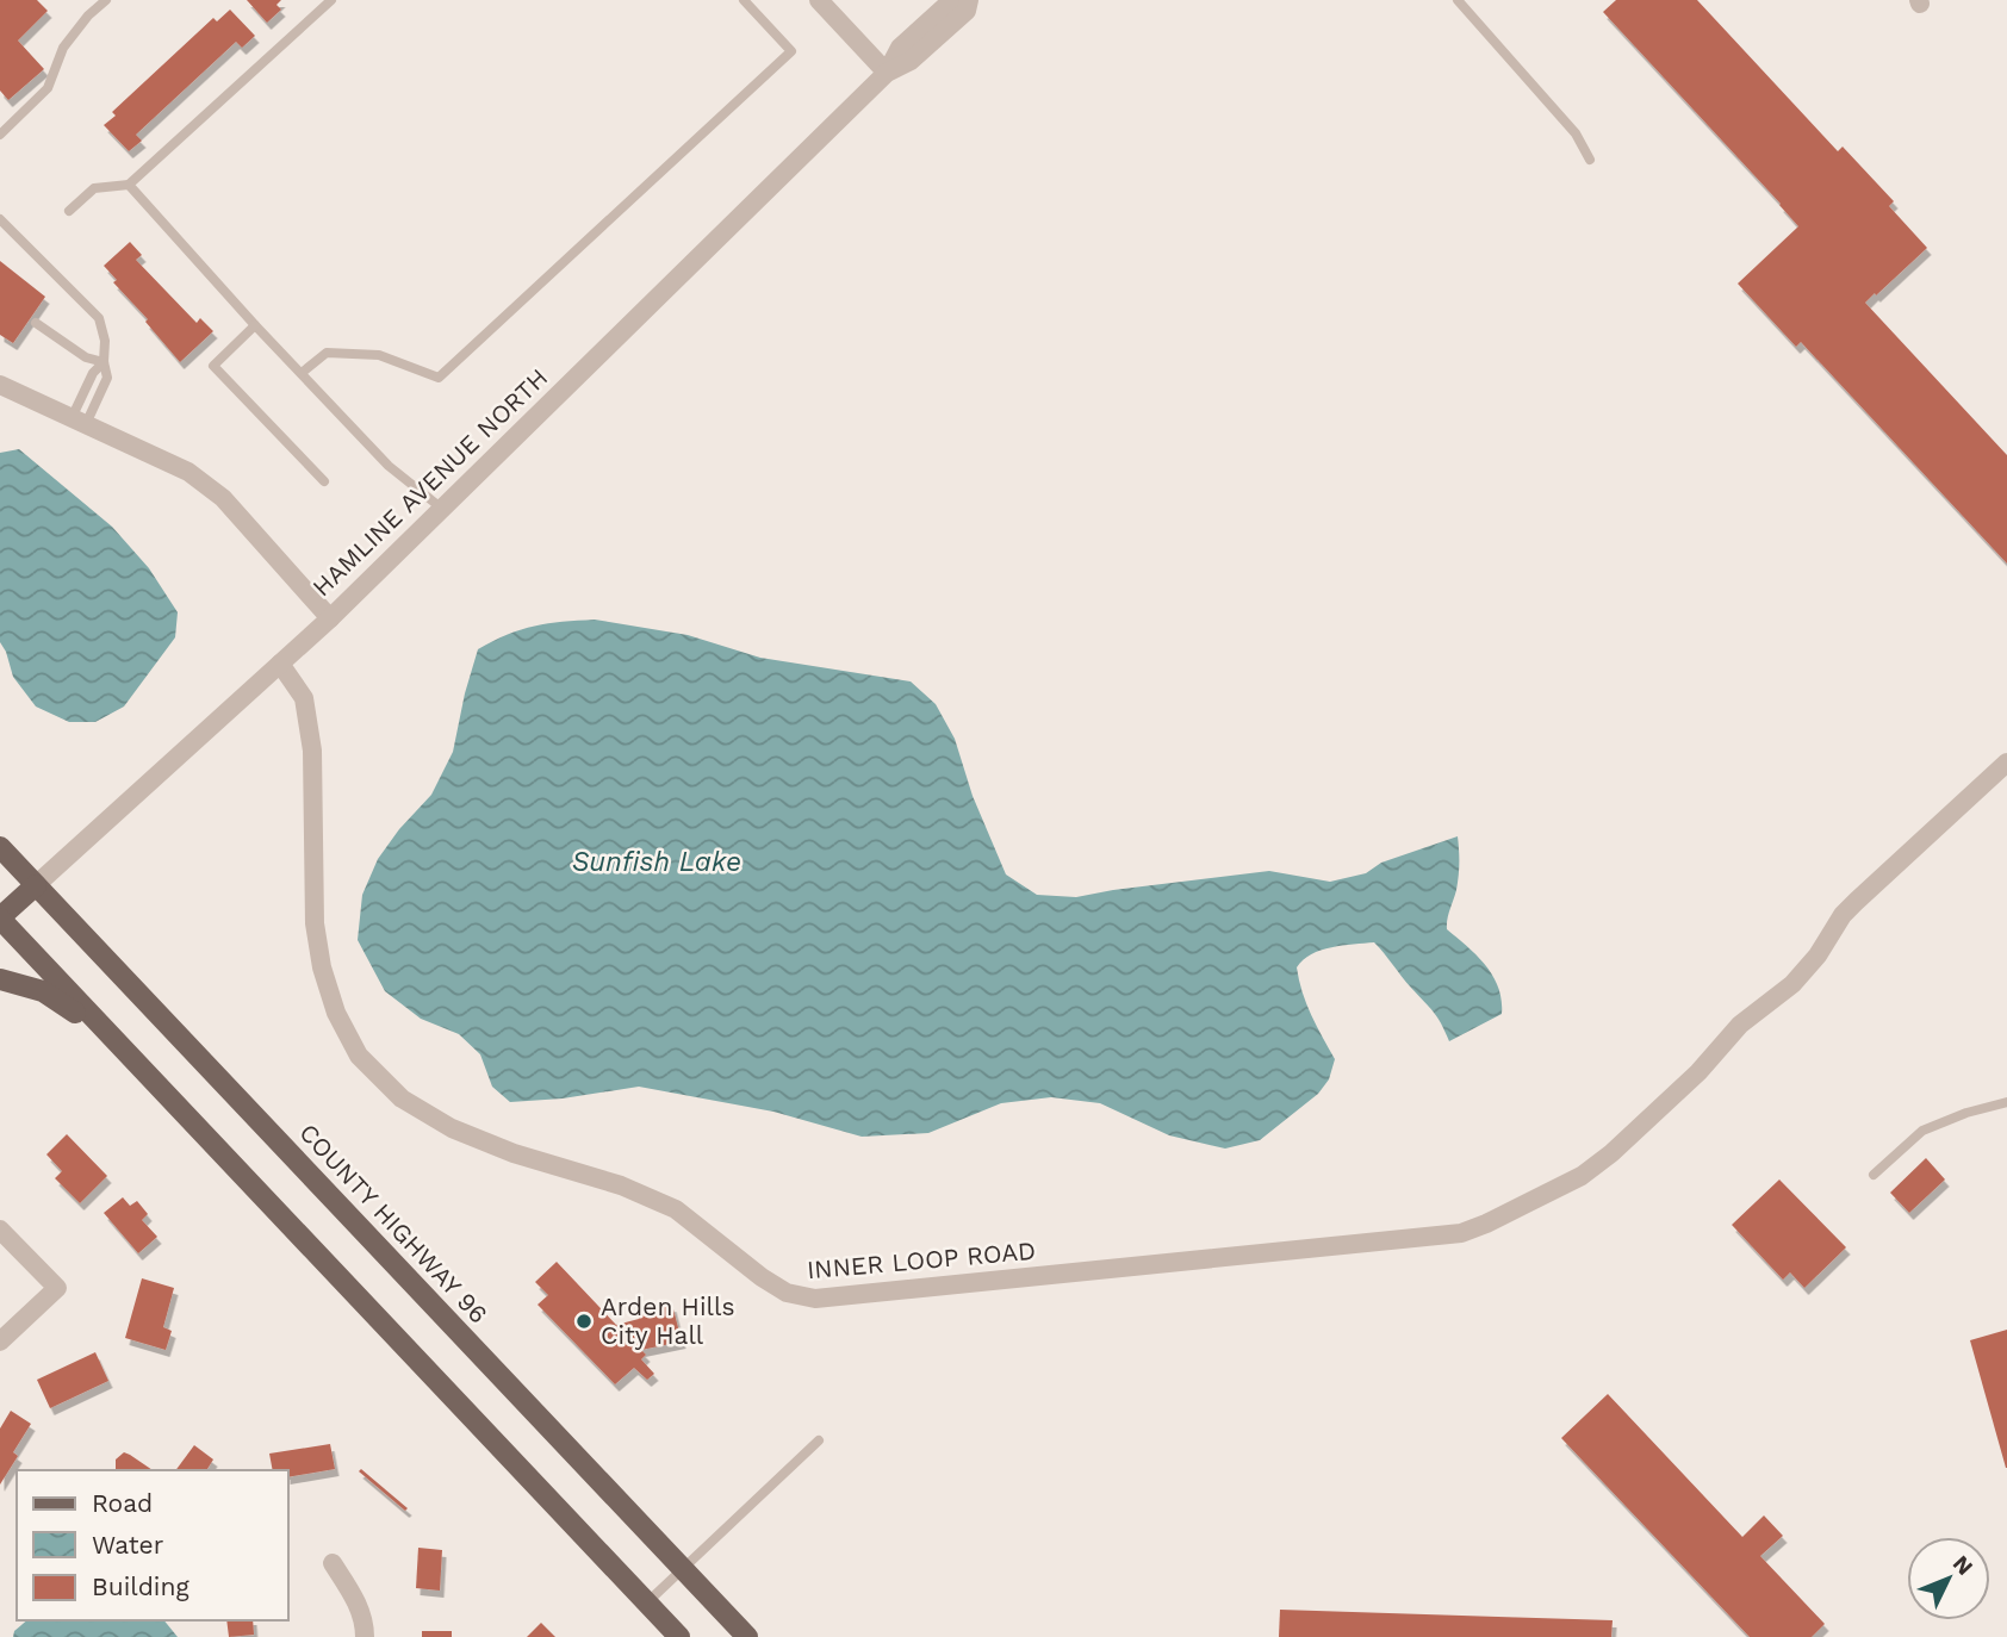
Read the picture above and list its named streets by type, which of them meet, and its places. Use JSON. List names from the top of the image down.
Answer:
{
  "streets": {
    "main road": ["HAMLINE AVENUE NORTH", "COUNTY HIGHWAY 96"],
    "street": ["INNER LOOP ROAD"]
  },
  "crossings": [
    ["HAMLINE AVENUE NORTH", "COUNTY HIGHWAY 96"],
    ["HAMLINE AVENUE NORTH", "INNER LOOP ROAD"]
  ],
  "water": ["Sunfish Lake"],
  "places": ["Arden Hills City Hall"],
  "legend": ["Road", "Water", "Building"],
  "north": "top right"
}
